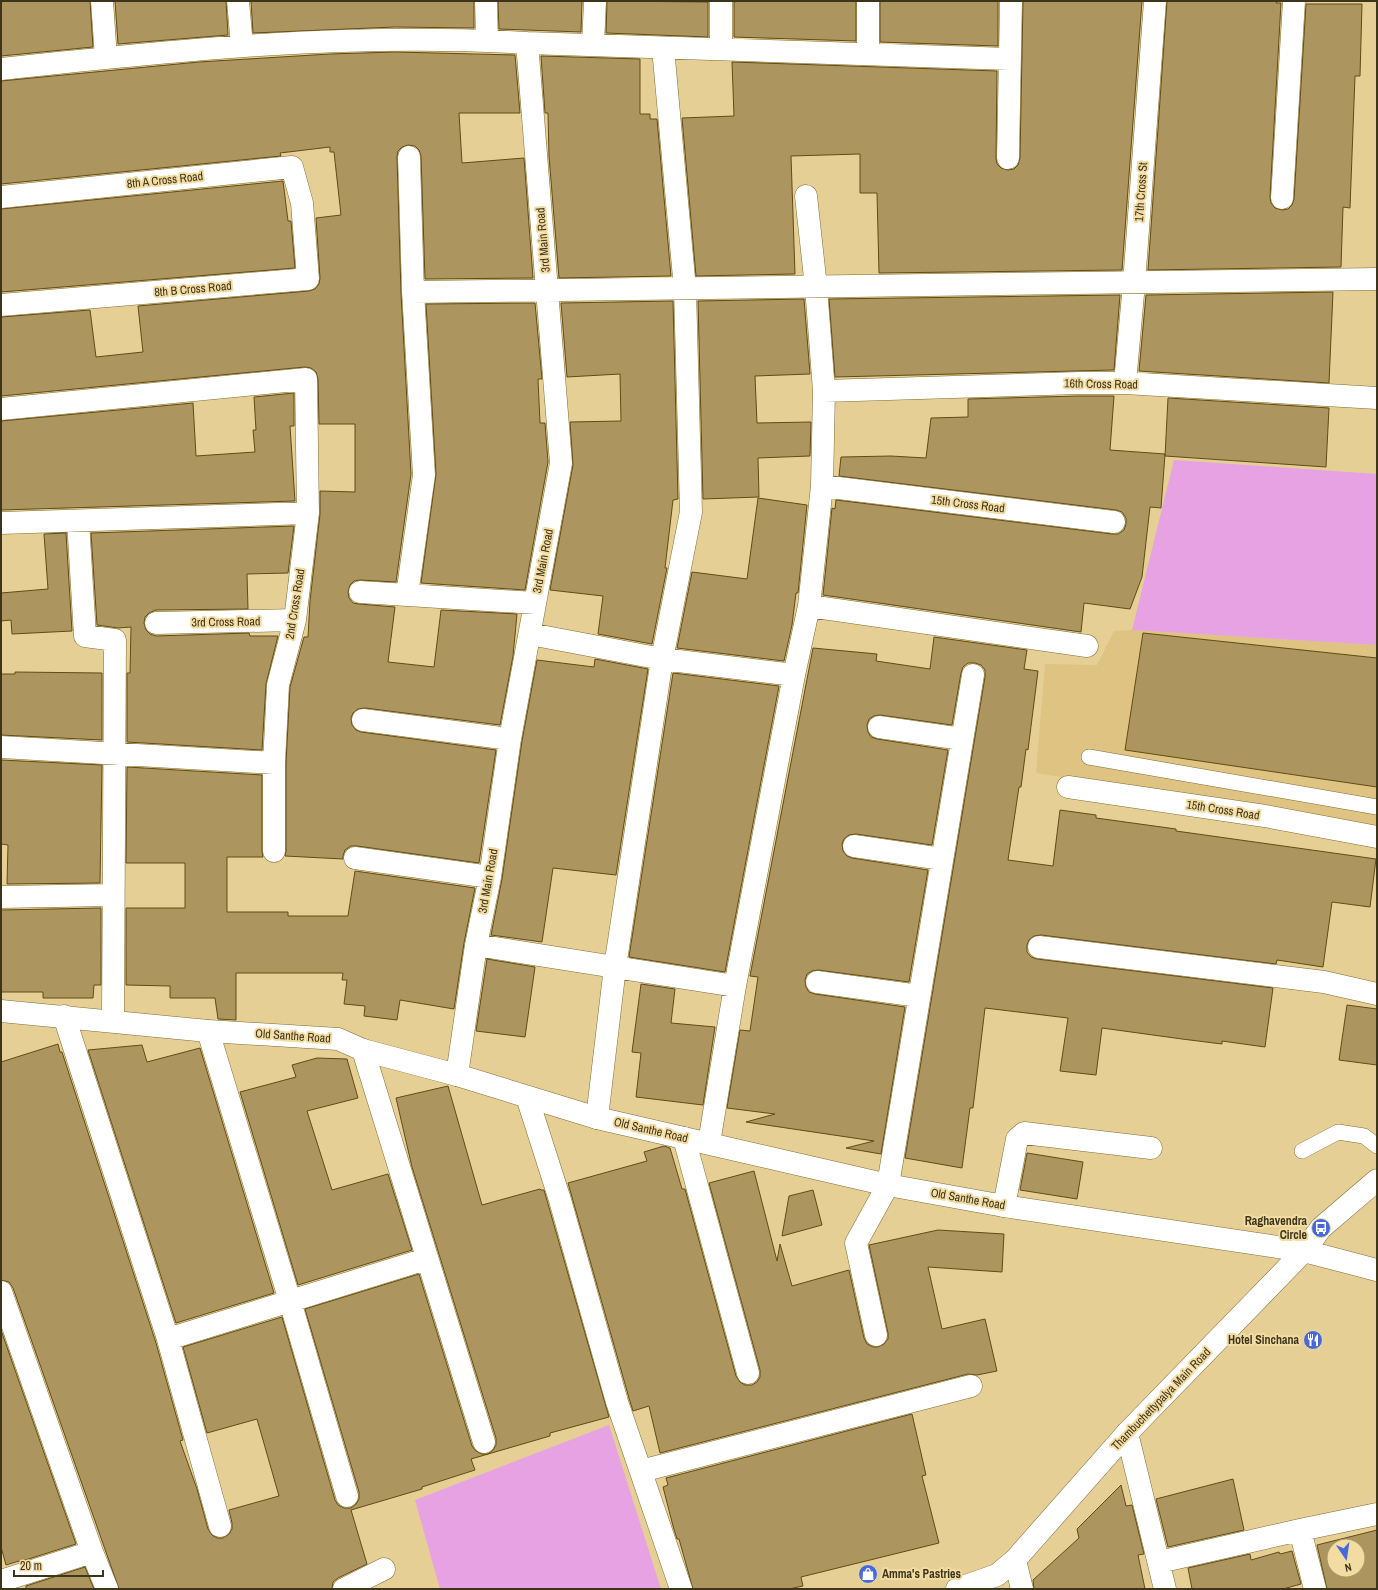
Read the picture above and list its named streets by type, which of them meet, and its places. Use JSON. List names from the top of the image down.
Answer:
{
  "streets": {
    "street": [
      "8th A Cross Road",
      "17th Cross St",
      "3rd Main Road",
      "8th B Cross Road",
      "16th Cross Road",
      "15th Cross Road",
      "2nd Cross Road",
      "3rd Cross Road",
      "Old Santhe Road",
      "Thambuchettypalya Main Road"
    ]
  },
  "crossings": [
    ["8th A Cross Road", "8th B Cross Road"],
    ["17th Cross St", "16th Cross Road"],
    ["3rd Main Road", "Old Santhe Road"],
    ["2nd Cross Road", "3rd Cross Road"],
    ["Old Santhe Road", "Thambuchettypalya Main Road"]
  ],
  "places": {
    "bus stop": ["Raghavendra Circle"],
    "restaurant": ["Hotel Sinchana"],
    "shop": ["Amma's Pastries"]
  },
  "scale_bar": "20 m",
  "north": "bottom"
}
